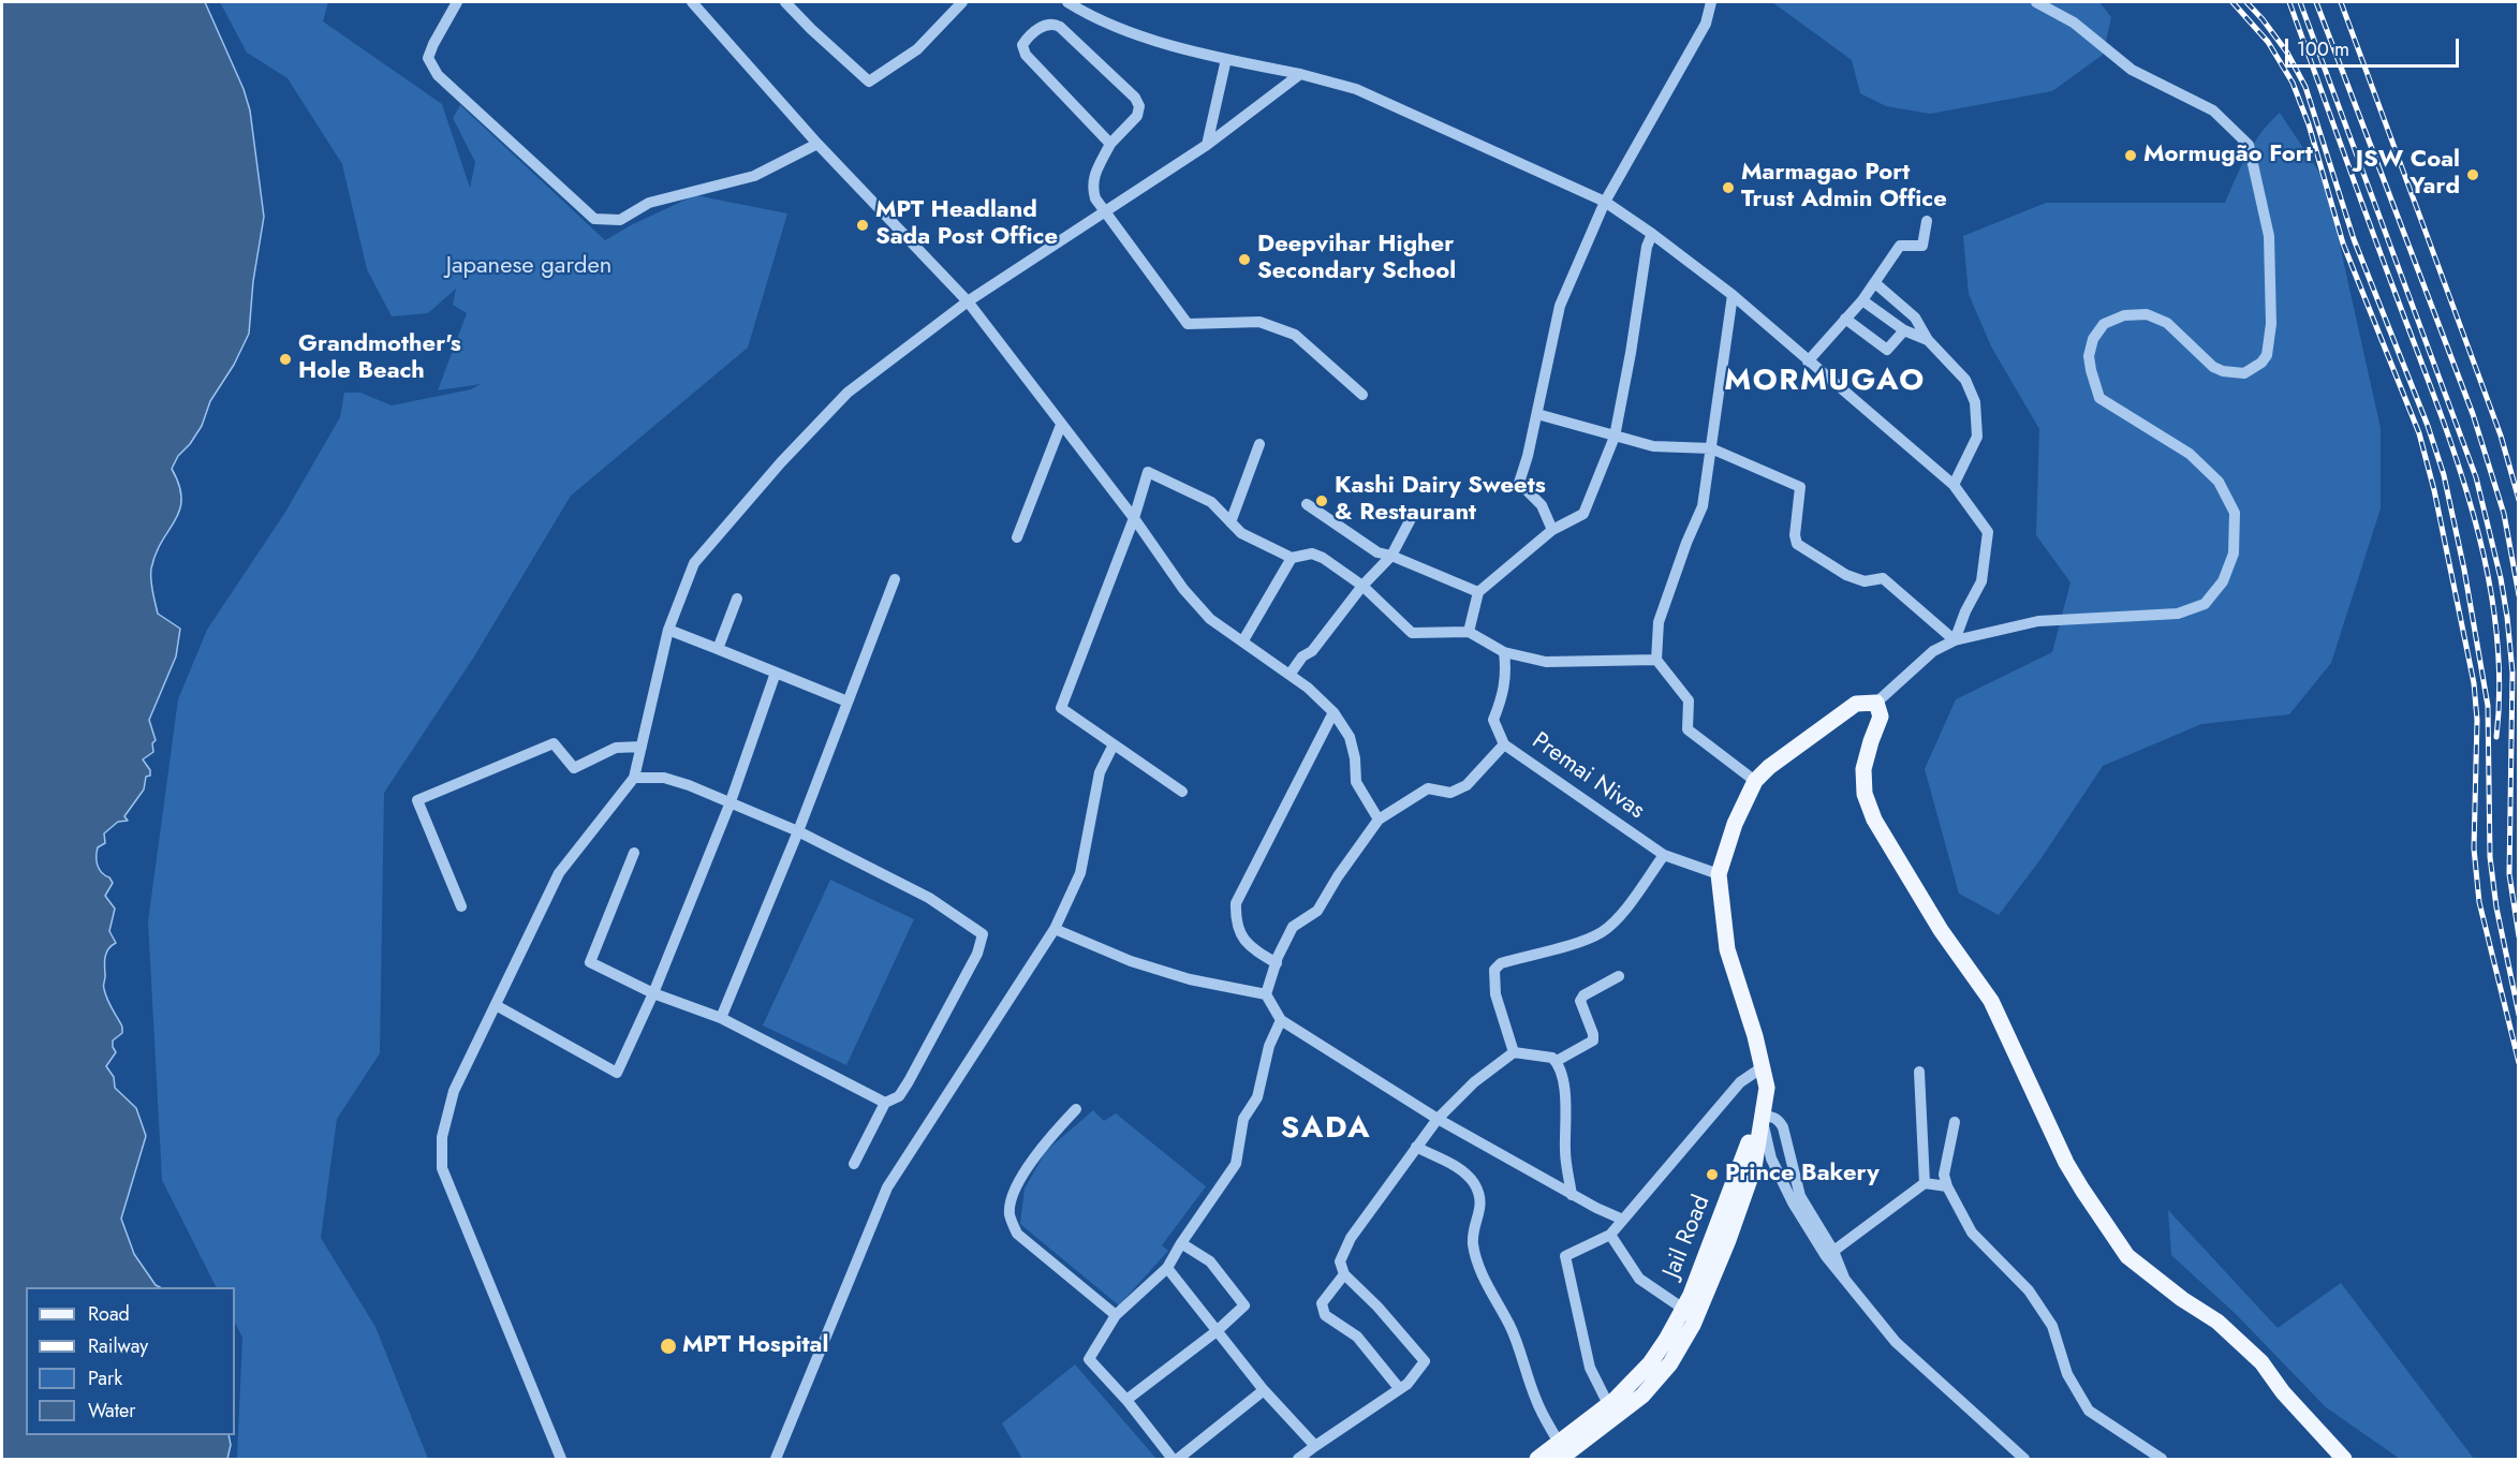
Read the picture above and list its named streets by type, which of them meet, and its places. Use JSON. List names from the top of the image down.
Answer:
{
  "streets": {
    "main road": ["Jail Road"],
    "street": ["Premai Nivas"]
  },
  "districts": ["MORMUGAO", "SADA"],
  "parks": ["Japanese garden"],
  "places": [
    "Mormugão Fort",
    "JSW Coal Yard",
    "Marmagao Port Trust Admin Office",
    "MPT Headland Sada Post Office",
    "Deepvihar Higher Secondary School",
    "Grandmother's Hole Beach",
    "Kashi Dairy Sweets & Restaurant",
    "Prince Bakery",
    "MPT Hospital"
  ],
  "legend": [
    "Road",
    "Railway",
    "Park",
    "Water"
  ],
  "scale_bar": "100 m"
}
